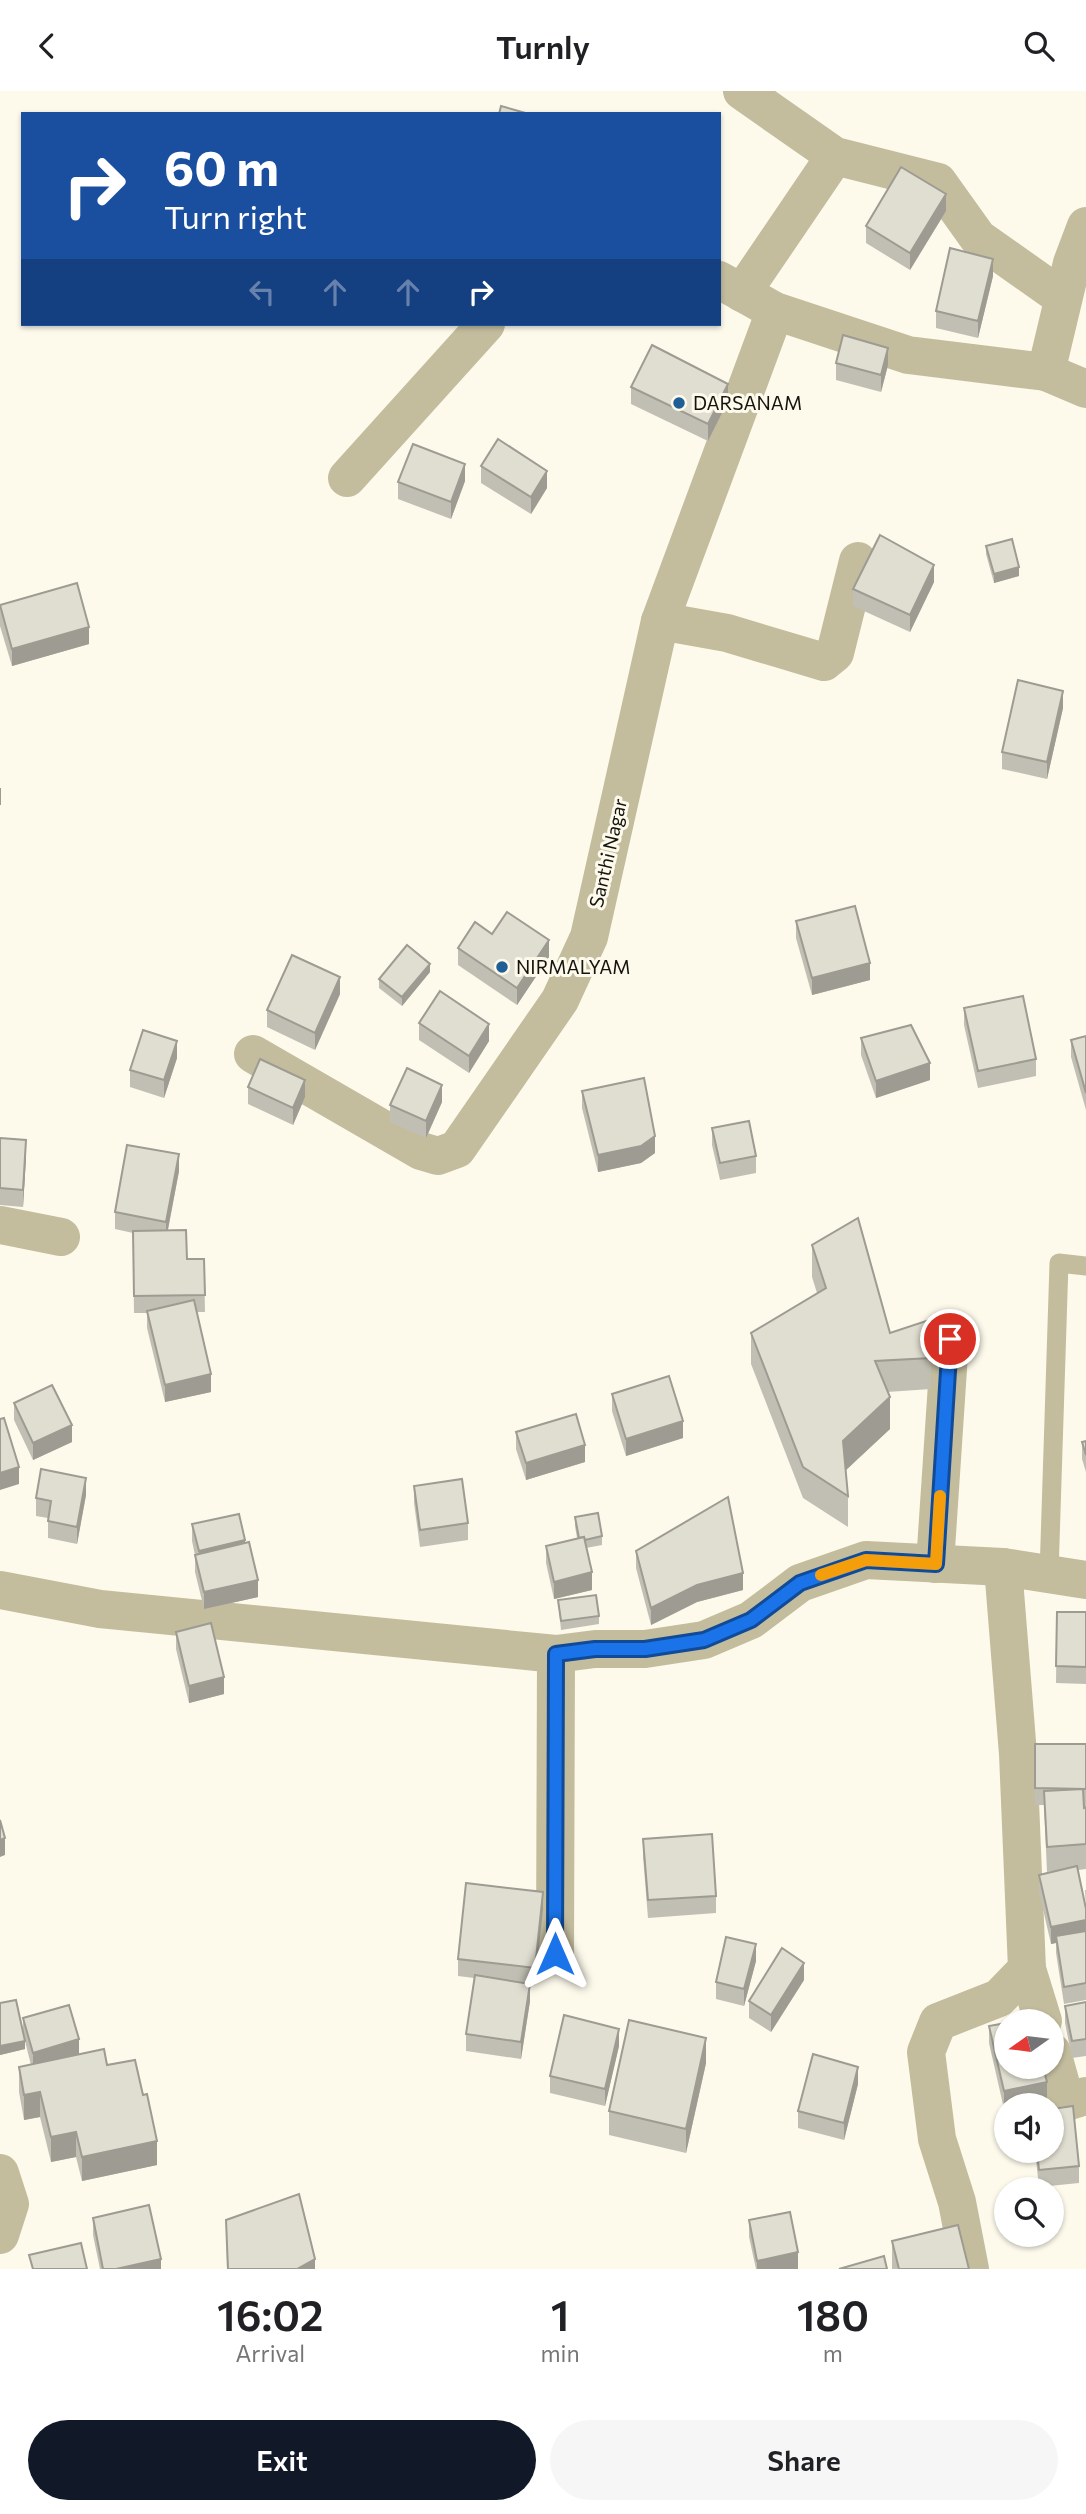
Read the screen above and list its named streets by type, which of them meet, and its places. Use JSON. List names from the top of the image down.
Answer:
{
  "streets": {
    "street": ["Santhi Nagar"]
  },
  "places": ["DARSANAM", "NIRMALYAM"],
  "north": "left",
  "page": {
    "header": "Turnly",
    "turn": ["60 m", "Turn right"],
    "eta": [
      "16:02",
      "Arrival",
      "1",
      "min",
      "180",
      "m"
    ],
    "buttons": ["Exit", "Share"]
  }
}
